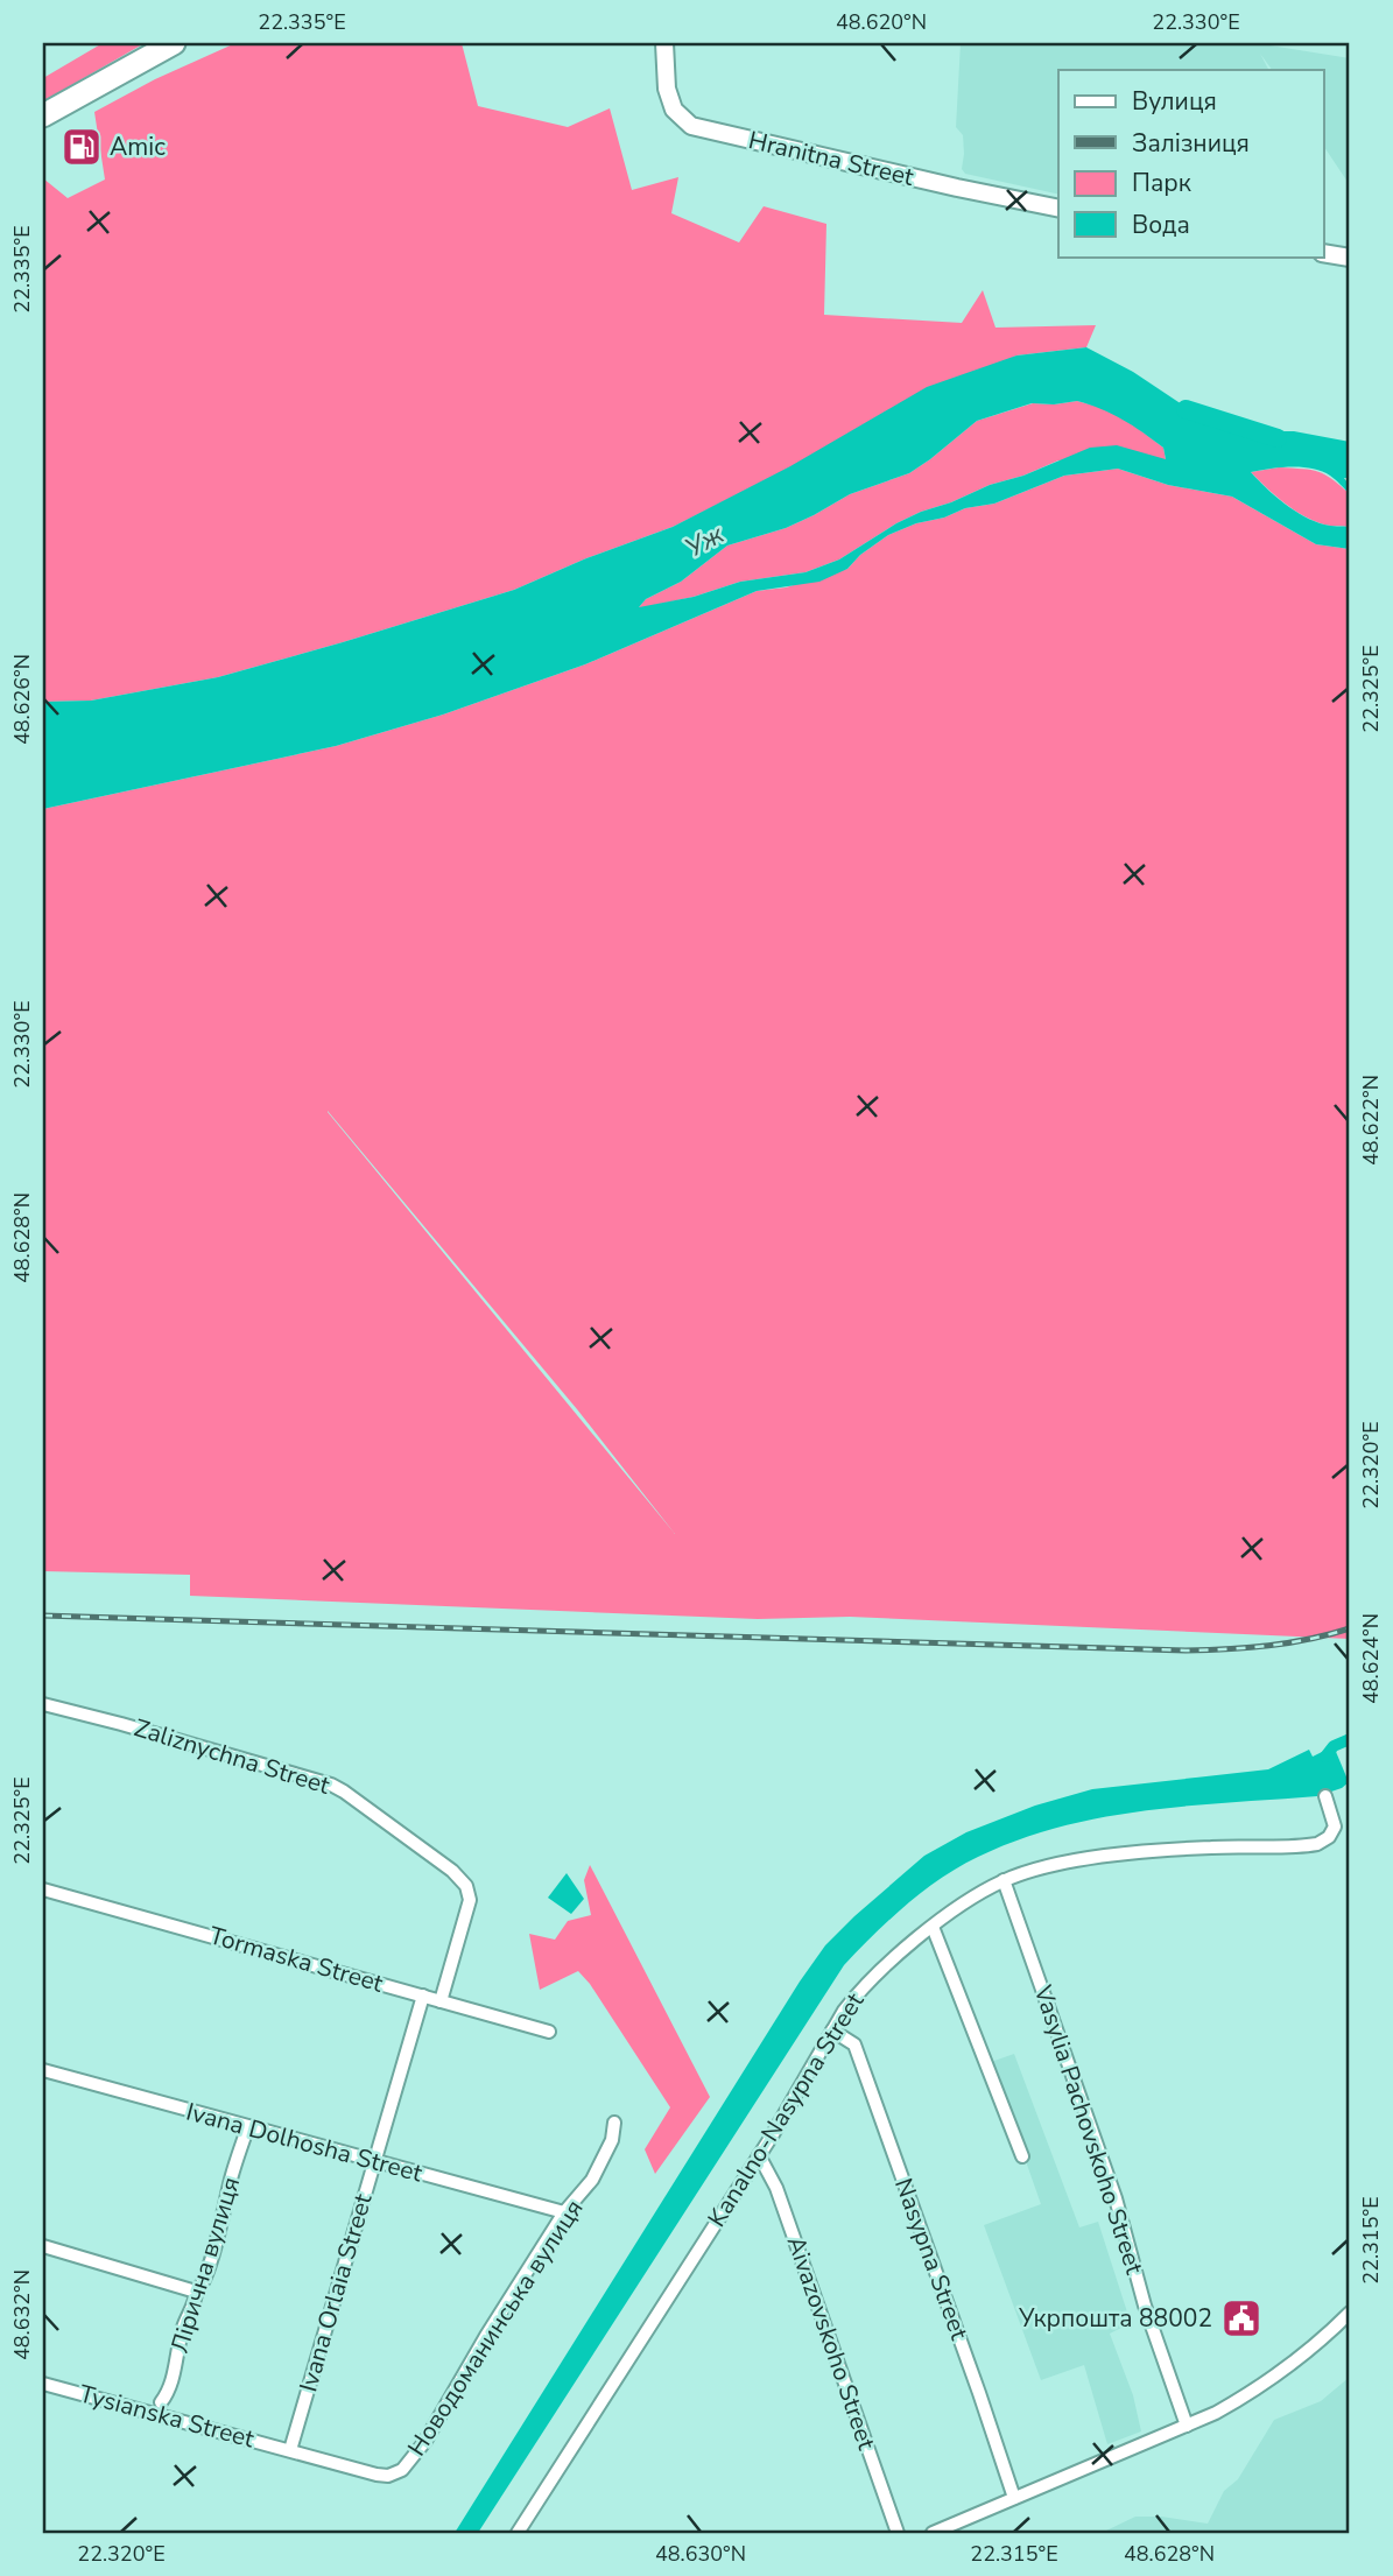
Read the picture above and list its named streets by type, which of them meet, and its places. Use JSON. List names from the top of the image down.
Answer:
{
  "streets": {
    "street": [
      "Hranitna Street",
      "Zaliznychna Street",
      "Tormaska Street",
      "Kanalno-Nasypna Street",
      "Vasylia Pachovskoho Street",
      "Ivana Dolhosha Street",
      "Nasypna Street",
      "Лірична вулиця",
      "Ivana Orlaia Street",
      "Новодоманинська вулиця",
      "Aivazovskoho Street",
      "Tysianska Street"
    ]
  },
  "crossings": [
    ["Zaliznychna Street", "Tormaska Street"],
    ["Tormaska Street", "Ivana Orlaia Street"],
    ["Kanalno-Nasypna Street", "Vasylia Pachovskoho Street"],
    ["Kanalno-Nasypna Street", "Nasypna Street"],
    ["Kanalno-Nasypna Street", "Aivazovskoho Street"],
    ["Ivana Dolhosha Street", "Лірична вулиця"],
    ["Ivana Dolhosha Street", "Ivana Orlaia Street"],
    ["Ivana Dolhosha Street", "Новодоманинська вулиця"],
    ["Ivana Orlaia Street", "Новодоманинська вулиця"],
    ["Ivana Orlaia Street", "Tysianska Street"],
    ["Новодоманинська вулиця", "Tysianska Street"]
  ],
  "water": ["Уж"],
  "places": {
    "fuel station": ["Amic"],
    "public building": ["Укрпошта 88002"]
  },
  "legend": [
    "Вулиця",
    "Залізниця",
    "Парк",
    "Вода"
  ],
  "coordinates": [
    "22.335°E",
    "48.620°N",
    "22.330°E",
    "22.325°E",
    "48.626°N",
    "48.622°N",
    "48.628°N",
    "22.320°E",
    "48.624°N",
    "22.315°E",
    "48.632°N",
    "48.630°N"
  ]
}
